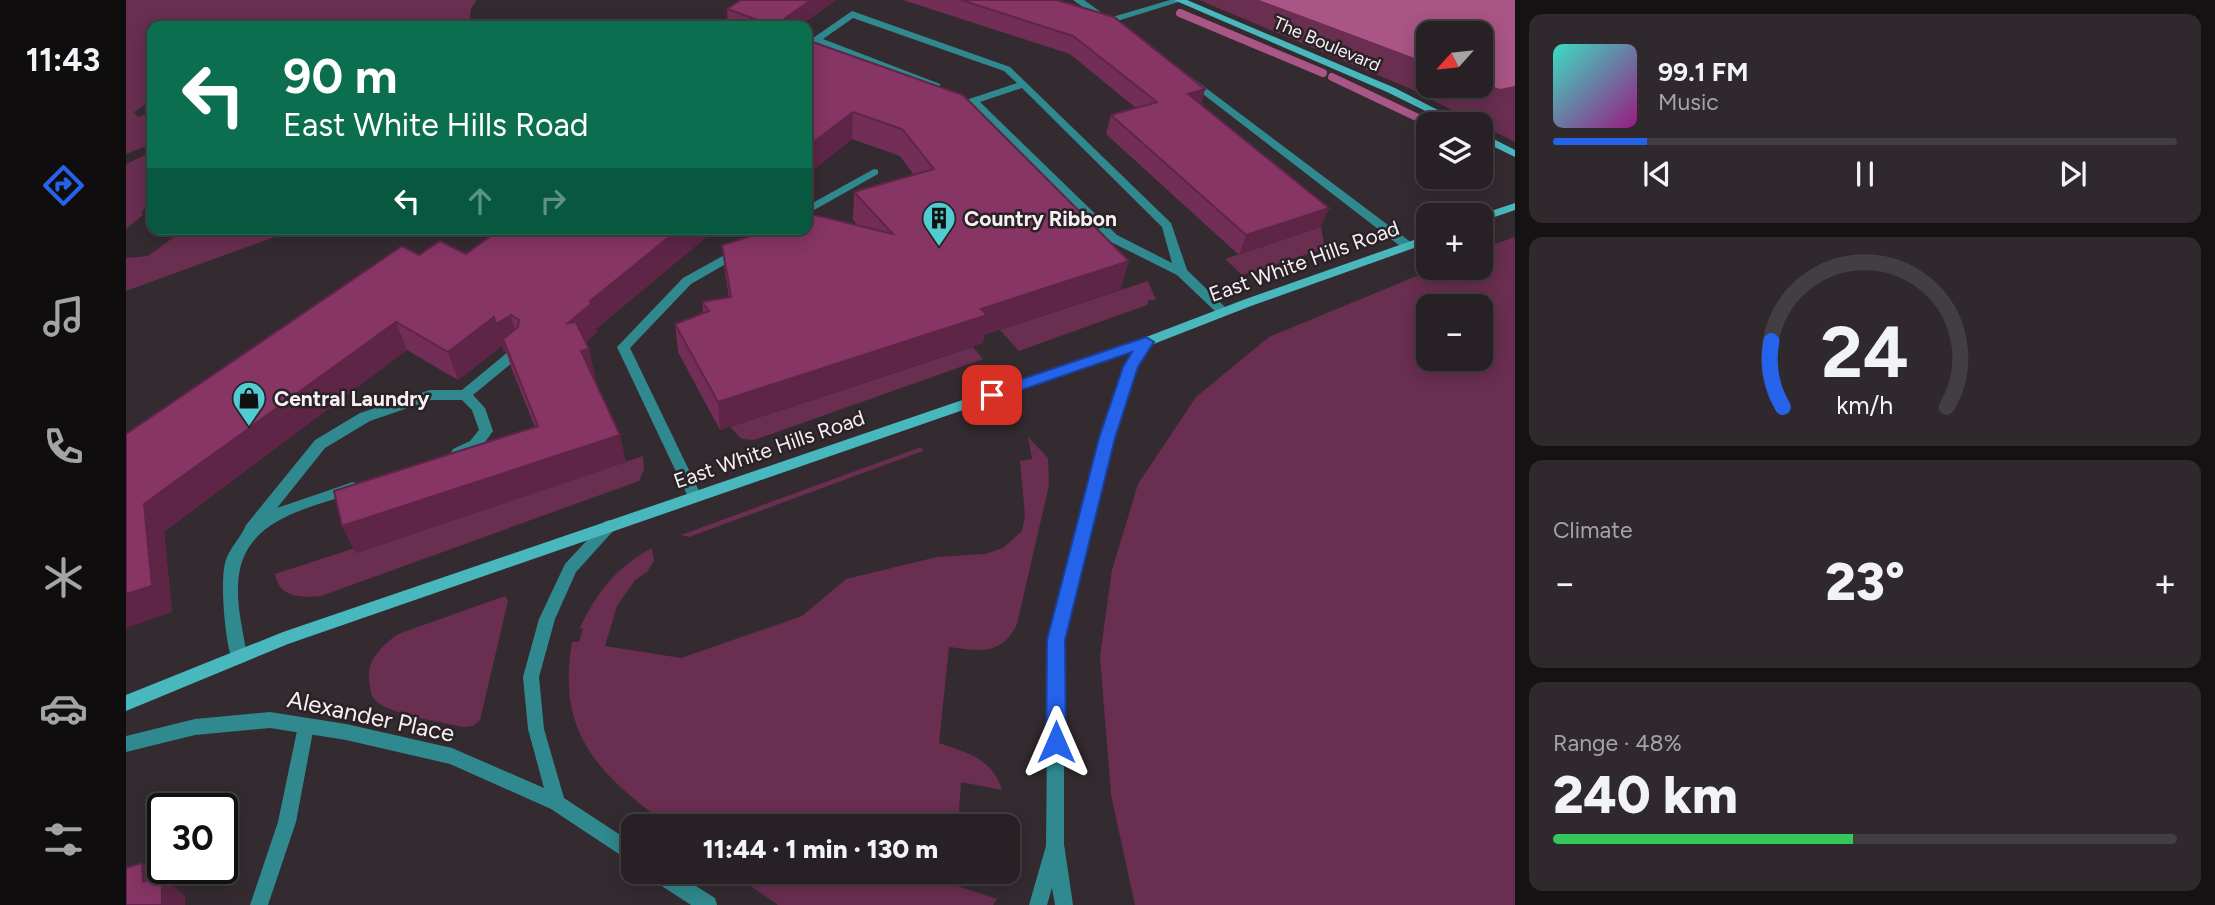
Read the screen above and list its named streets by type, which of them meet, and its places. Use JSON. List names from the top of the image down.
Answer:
{
  "streets": {
    "street": ["The Boulevard", "East White Hills Road", "Alexander Place"]
  },
  "places": {
    "building": ["Country Ribbon"],
    "shop": ["Central Laundry"]
  },
  "north": "bottom left",
  "page": {
    "tabs": "11:43",
    "map_buttons": ["+", "−"],
    "turn": ["90 m", "East White Hills Road"],
    "song": ["99.1 FM", "Music"],
    "tile": [
      "Climate",
      ["Range · 48%", "240 km"]
    ],
    "heat": ["−", "23°", "+"],
    "limit": "30",
    "trip": "11:44 · 1 min · 130 m",
    "gauge": ["24", "km/h"]
  }
}
